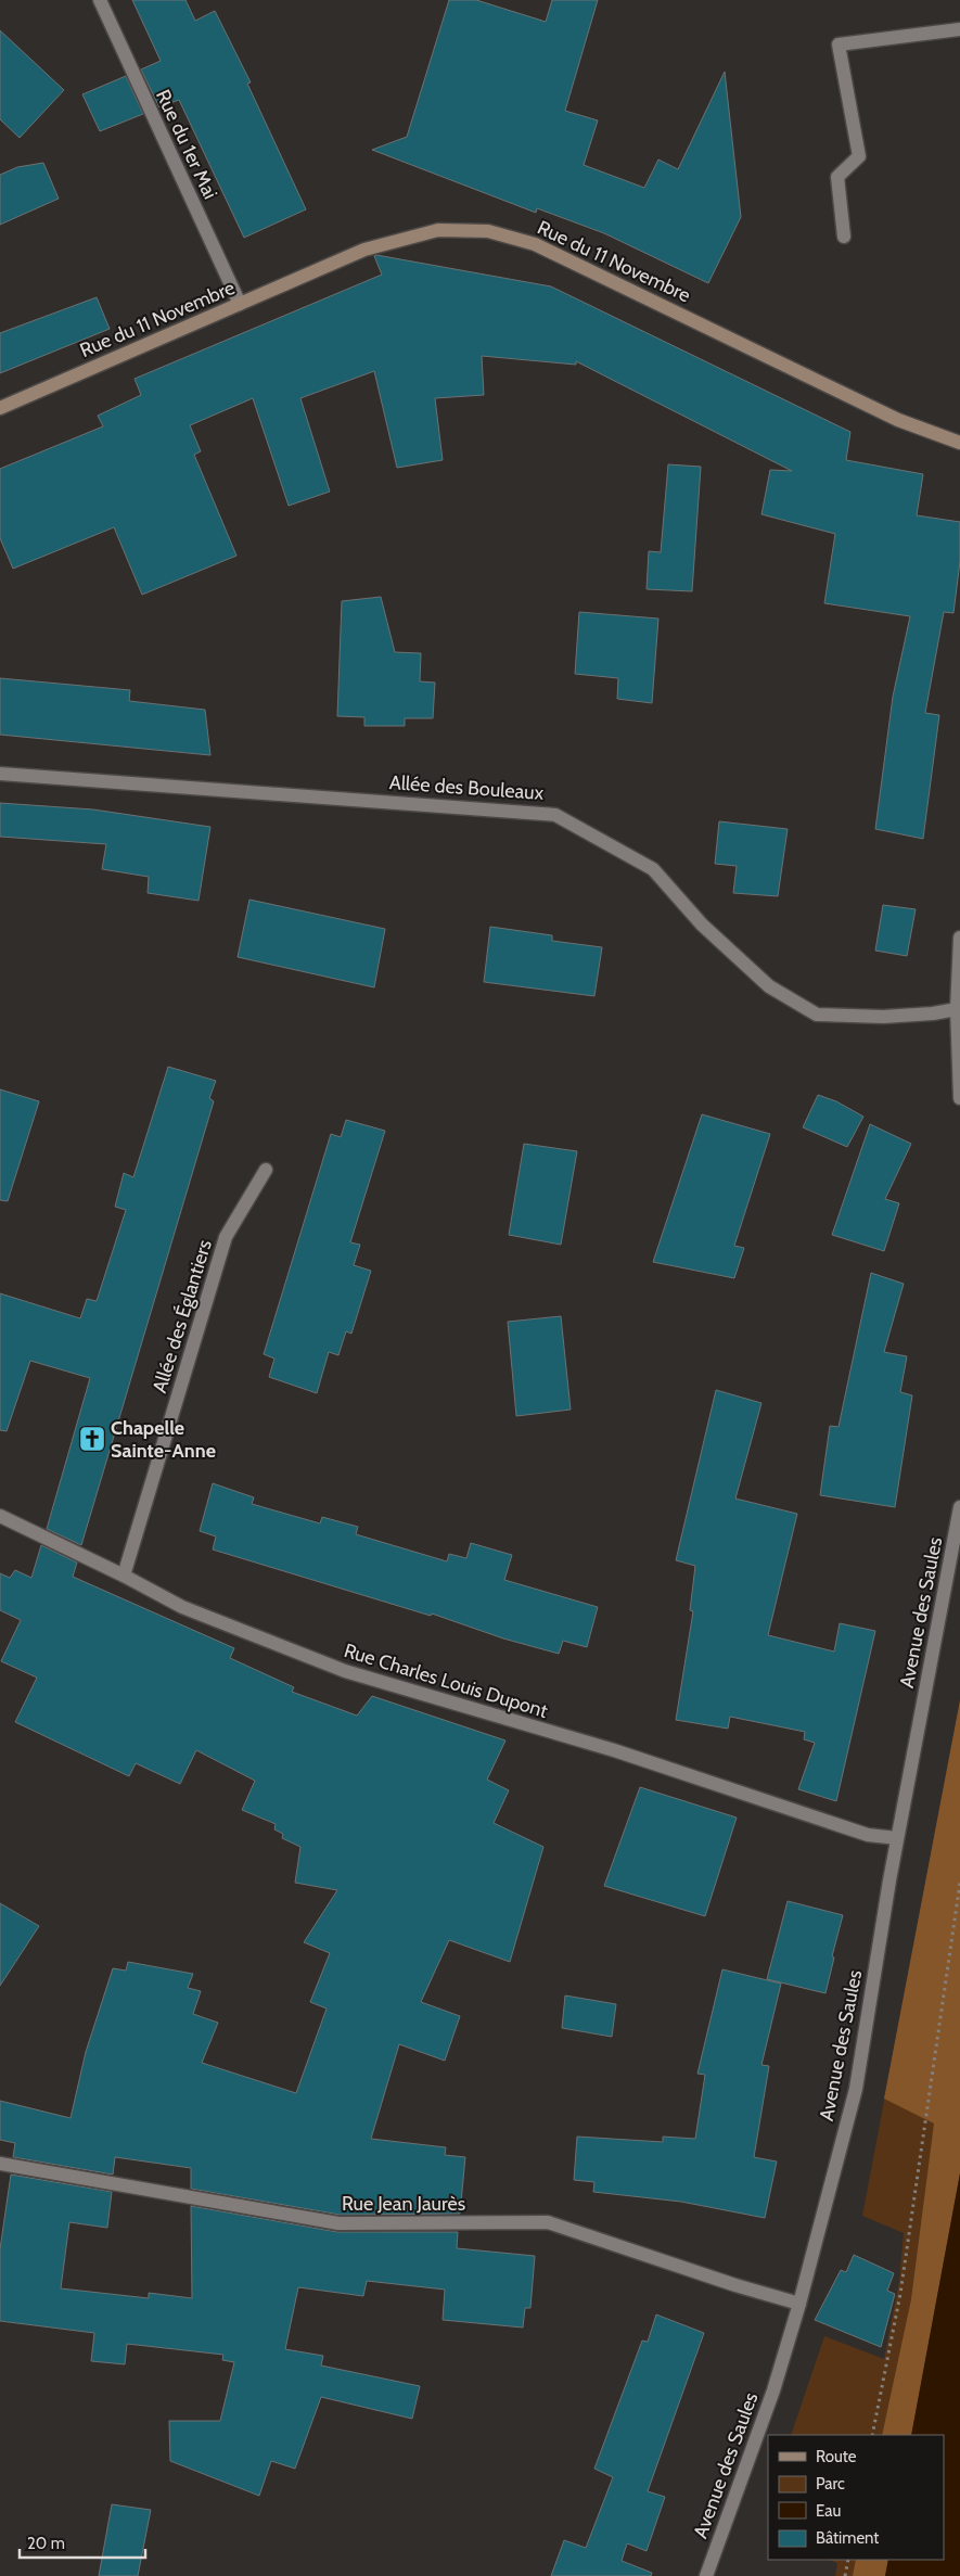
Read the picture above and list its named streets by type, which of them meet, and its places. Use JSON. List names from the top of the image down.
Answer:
{
  "streets": {
    "main road": ["Rue du 11 Novembre"],
    "street": [
      "Rue du 1er Mai",
      "Allée des Bouleaux",
      "Allée des Églantiers",
      "Avenue des Saules",
      "Rue Charles Louis Dupont",
      "Rue Jean Jaurès"
    ]
  },
  "crossings": [
    ["Rue du 1er Mai", "Rue du 11 Novembre"],
    ["Allée des Églantiers", "Rue Charles Louis Dupont"],
    ["Avenue des Saules", "Rue Charles Louis Dupont"],
    ["Avenue des Saules", "Rue Jean Jaurès"]
  ],
  "places": {
    "church": ["Chapelle Sainte-Anne"]
  },
  "legend": [
    "Route",
    "Parc",
    "Eau",
    "Bâtiment"
  ],
  "scale_bar": "20 m"
}
